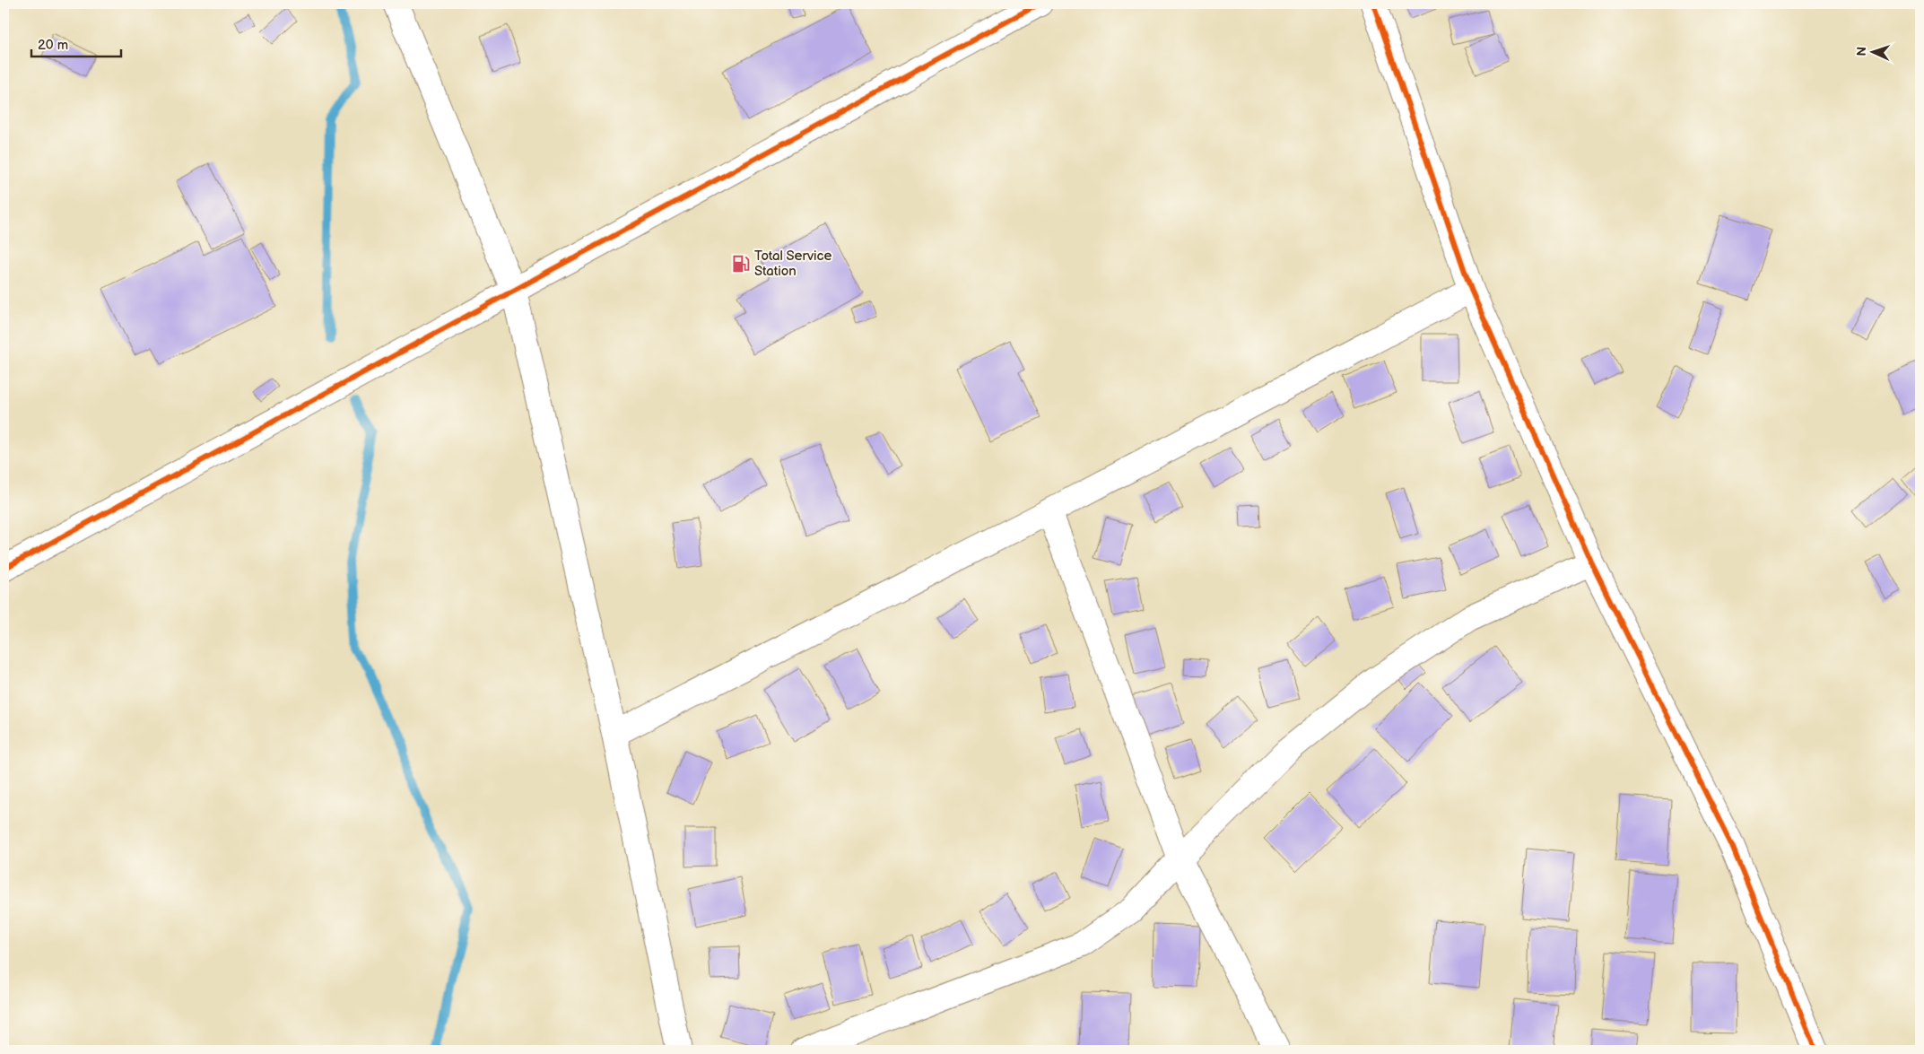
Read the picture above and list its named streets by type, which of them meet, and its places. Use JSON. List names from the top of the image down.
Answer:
{
  "places": {
    "fuel station": ["Total Service Station"]
  },
  "scale_bar": "20 m",
  "north": "left"
}
